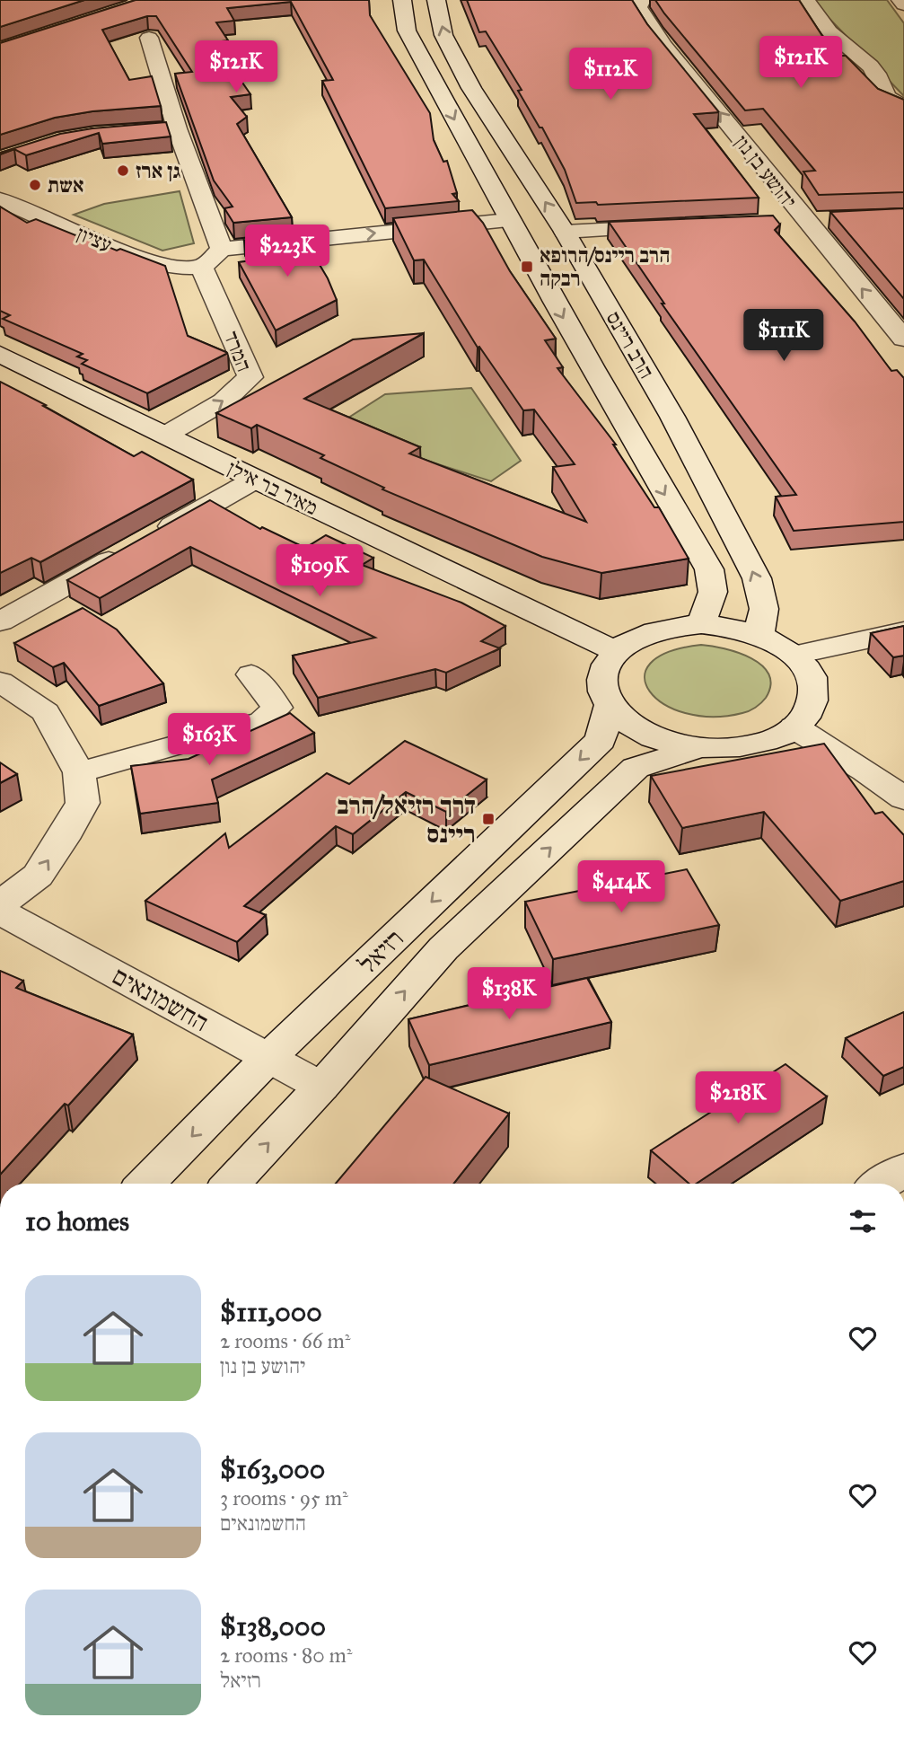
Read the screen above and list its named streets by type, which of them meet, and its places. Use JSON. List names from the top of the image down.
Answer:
{
  "streets": {
    "street": [
      "יהושע בן נון",
      "עציון",
      "הרב ריינס",
      "המרד",
      "מאיר בר אילן",
      "רזיאל",
      "החשמונאים"
    ]
  },
  "crossings": [
    ["עציון", "המרד"],
    ["הרב ריינס", "מאיר בר אילן"],
    ["הרב ריינס", "רזיאל"],
    ["המרד", "מאיר בר אילן"],
    ["מאיר בר אילן", "רזיאל"],
    ["רזיאל", "החשמונאים"]
  ],
  "one_way": ["יהושע בן נון"],
  "places": {
    "other": ["גן ארז", "אשת"],
    "transit": ["הרב ריינס/הרופא רבקה", "דרך רזיאל/הרב ריינס"]
  },
  "page": {
    "price": [
      "$121K",
      "$121K",
      "$112K",
      "$223K",
      "$111K",
      "$109K",
      "$163K",
      "$414K",
      "$138K",
      "$218K"
    ],
    "heading": "10 homes",
    "list": [
      {
        "name": "$111,000",
        "note": "2 rooms · 66 m² · יהושע בן נון"
      },
      {
        "name": "$163,000",
        "note": "3 rooms · 95 m² · החשמונאים"
      },
      {
        "name": "$138,000",
        "note": "2 rooms · 80 m² · רזיאל"
      }
    ]
  }
}
